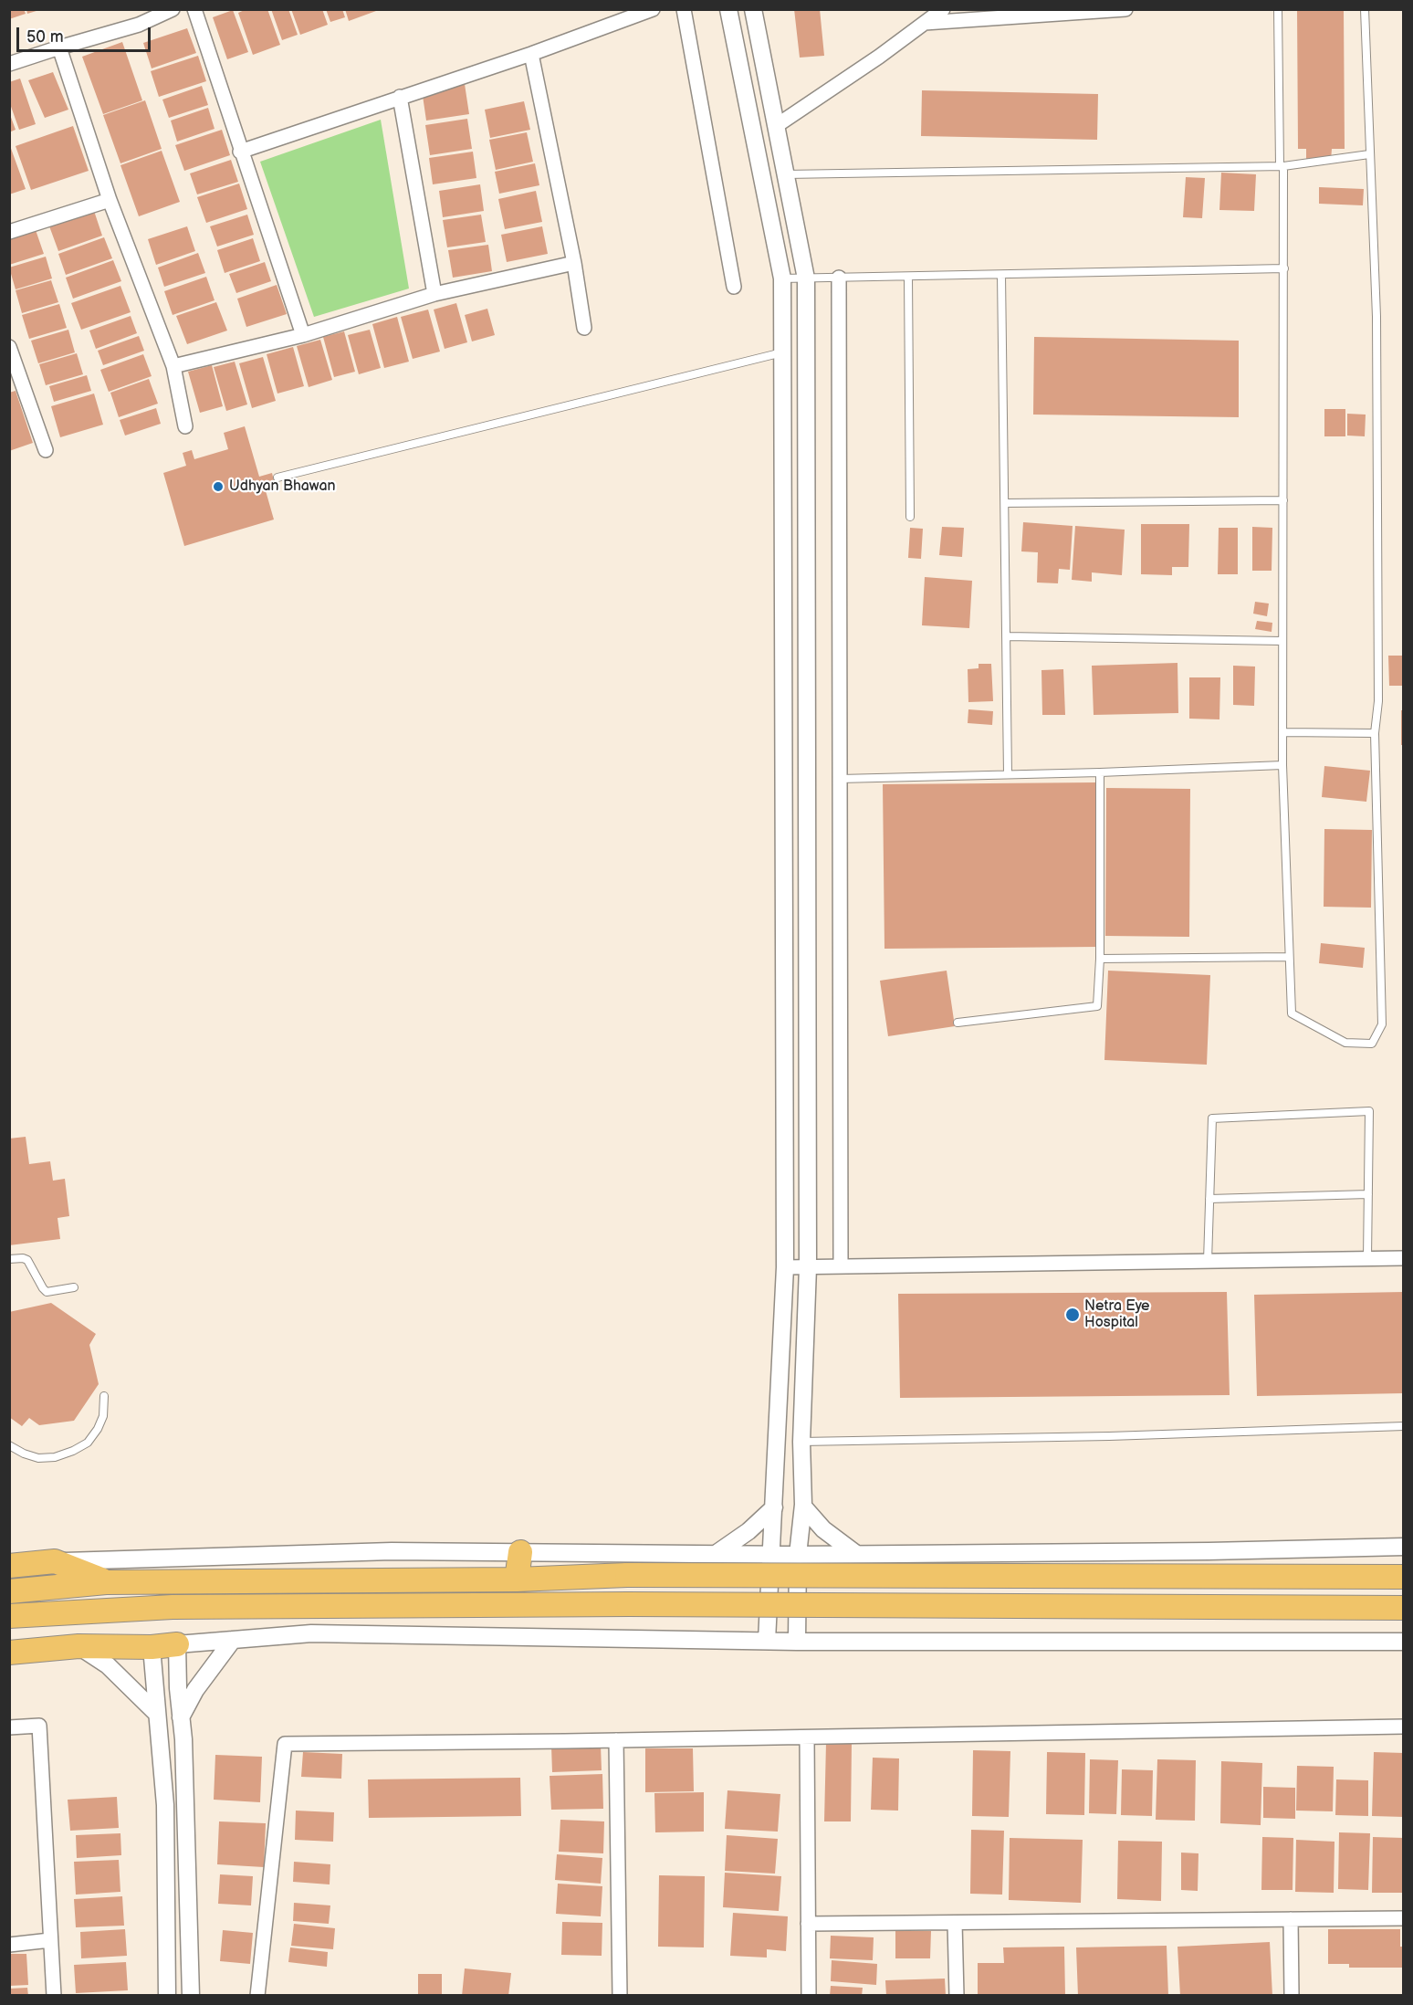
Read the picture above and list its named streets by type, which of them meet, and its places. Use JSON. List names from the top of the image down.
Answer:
{
  "places": ["Udhyan Bhawan", "Netra Eye Hospital"],
  "scale_bar": "50 m"
}
